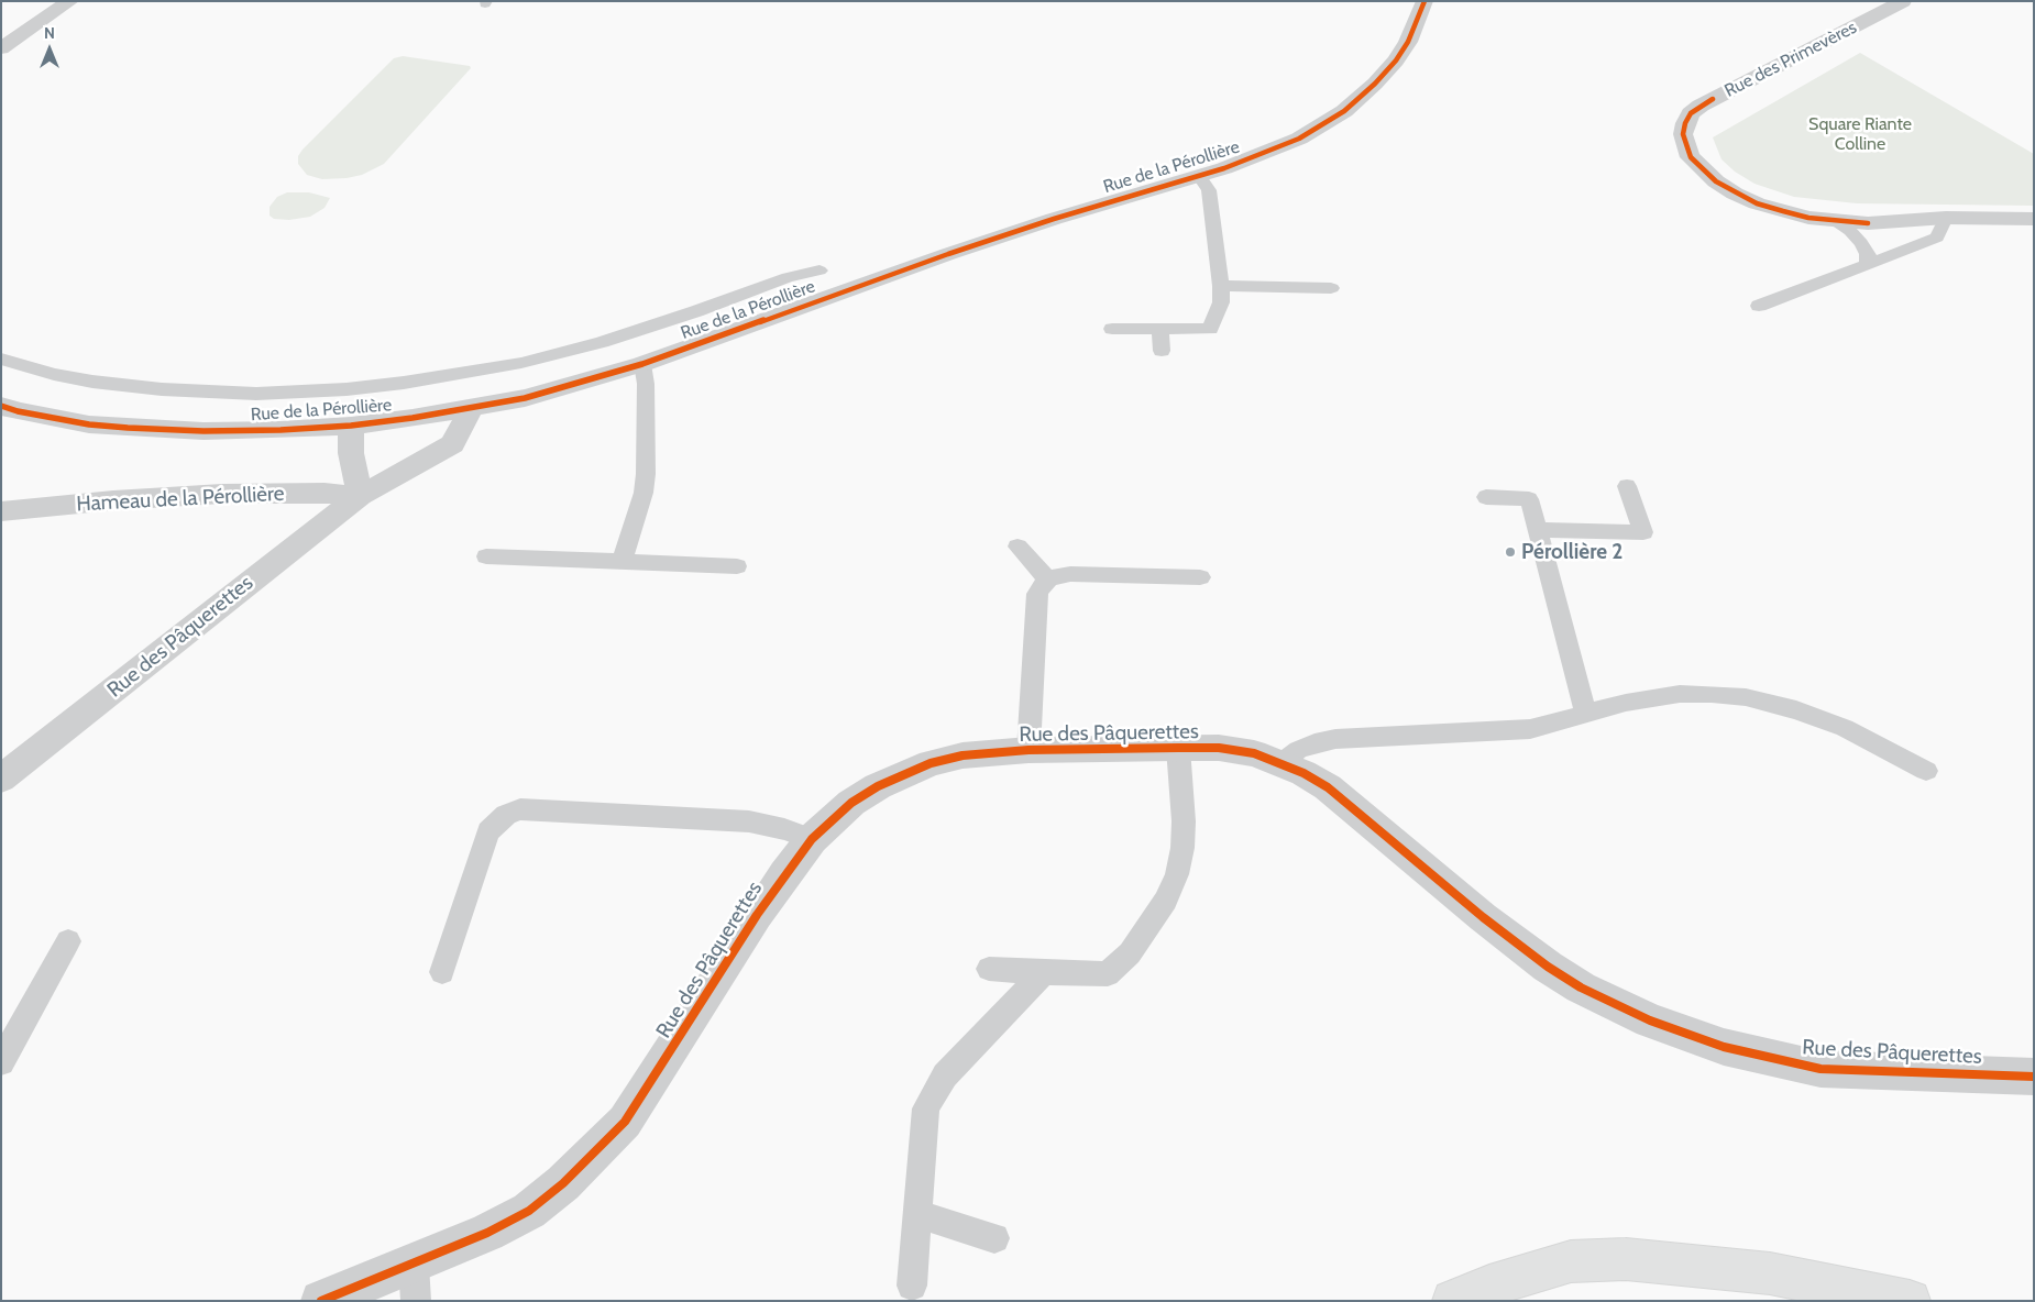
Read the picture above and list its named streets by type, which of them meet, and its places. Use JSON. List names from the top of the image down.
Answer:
{
  "streets": {
    "street": [
      "Rue des Primevères",
      "Rue de la Pérollière",
      "Hameau de la Pérollière",
      "Rue des Pâquerettes"
    ]
  },
  "crossings": [
    ["Rue de la Pérollière", "Rue des Pâquerettes"],
    ["Hameau de la Pérollière", "Rue des Pâquerettes"]
  ],
  "parks": ["Square Riante Colline"],
  "places": ["Pérollière 2"],
  "north": "top"
}
